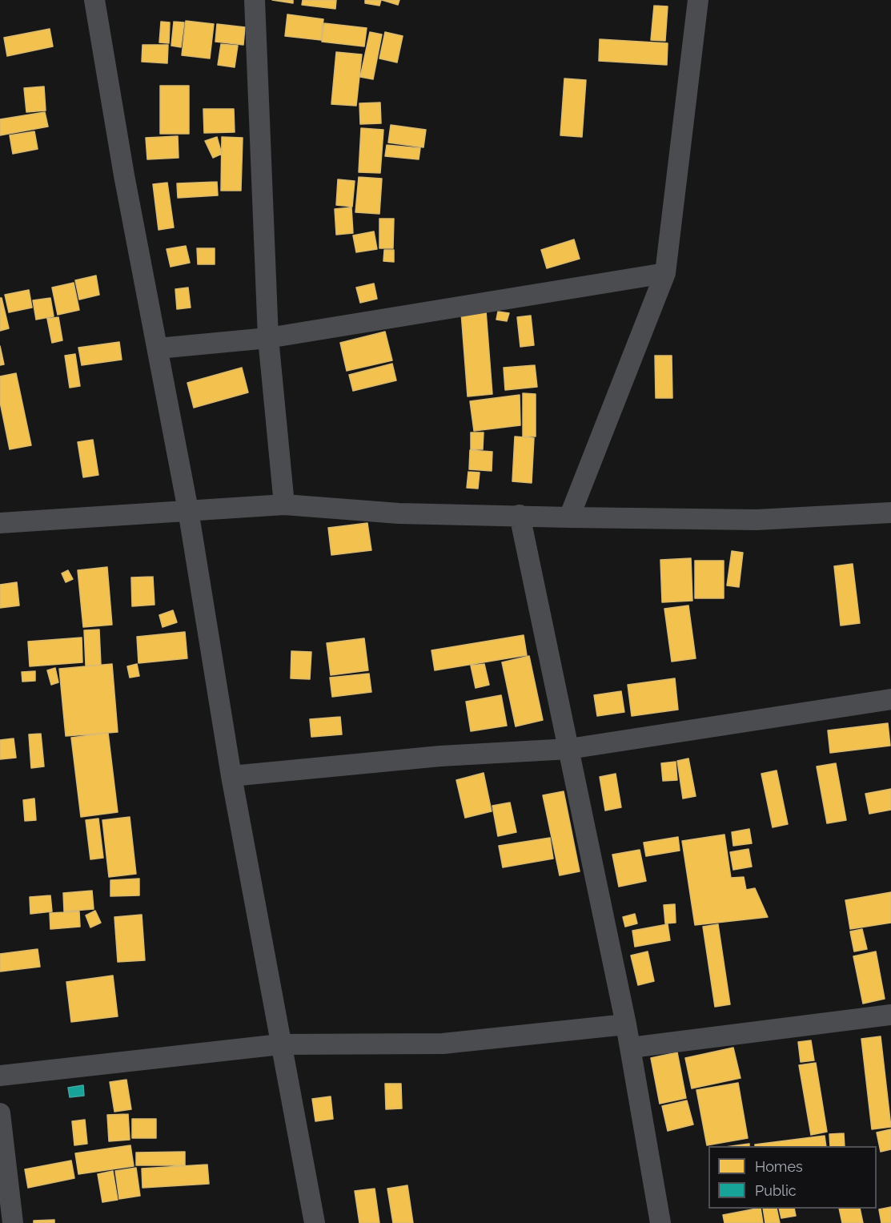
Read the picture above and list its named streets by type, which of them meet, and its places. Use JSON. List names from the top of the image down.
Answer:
{
  "legend": ["Homes", "Public"]
}
